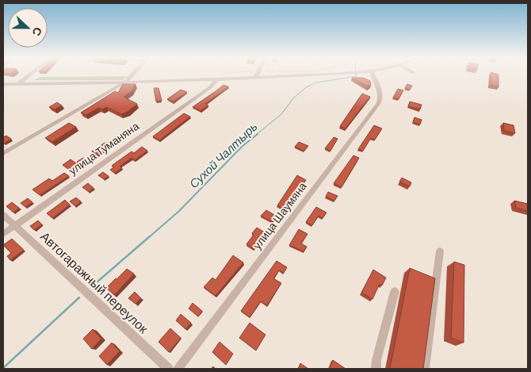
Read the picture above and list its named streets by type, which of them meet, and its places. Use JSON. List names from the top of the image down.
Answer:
{
  "streets": {
    "street": ["улица Туманяна", "улица Шаумяна", "Автогаражный переулок"]
  },
  "crossings": [
    ["улица Туманяна", "Автогаражный переулок"]
  ],
  "water": ["Сухой Чалтырь"],
  "north": "right"
}
